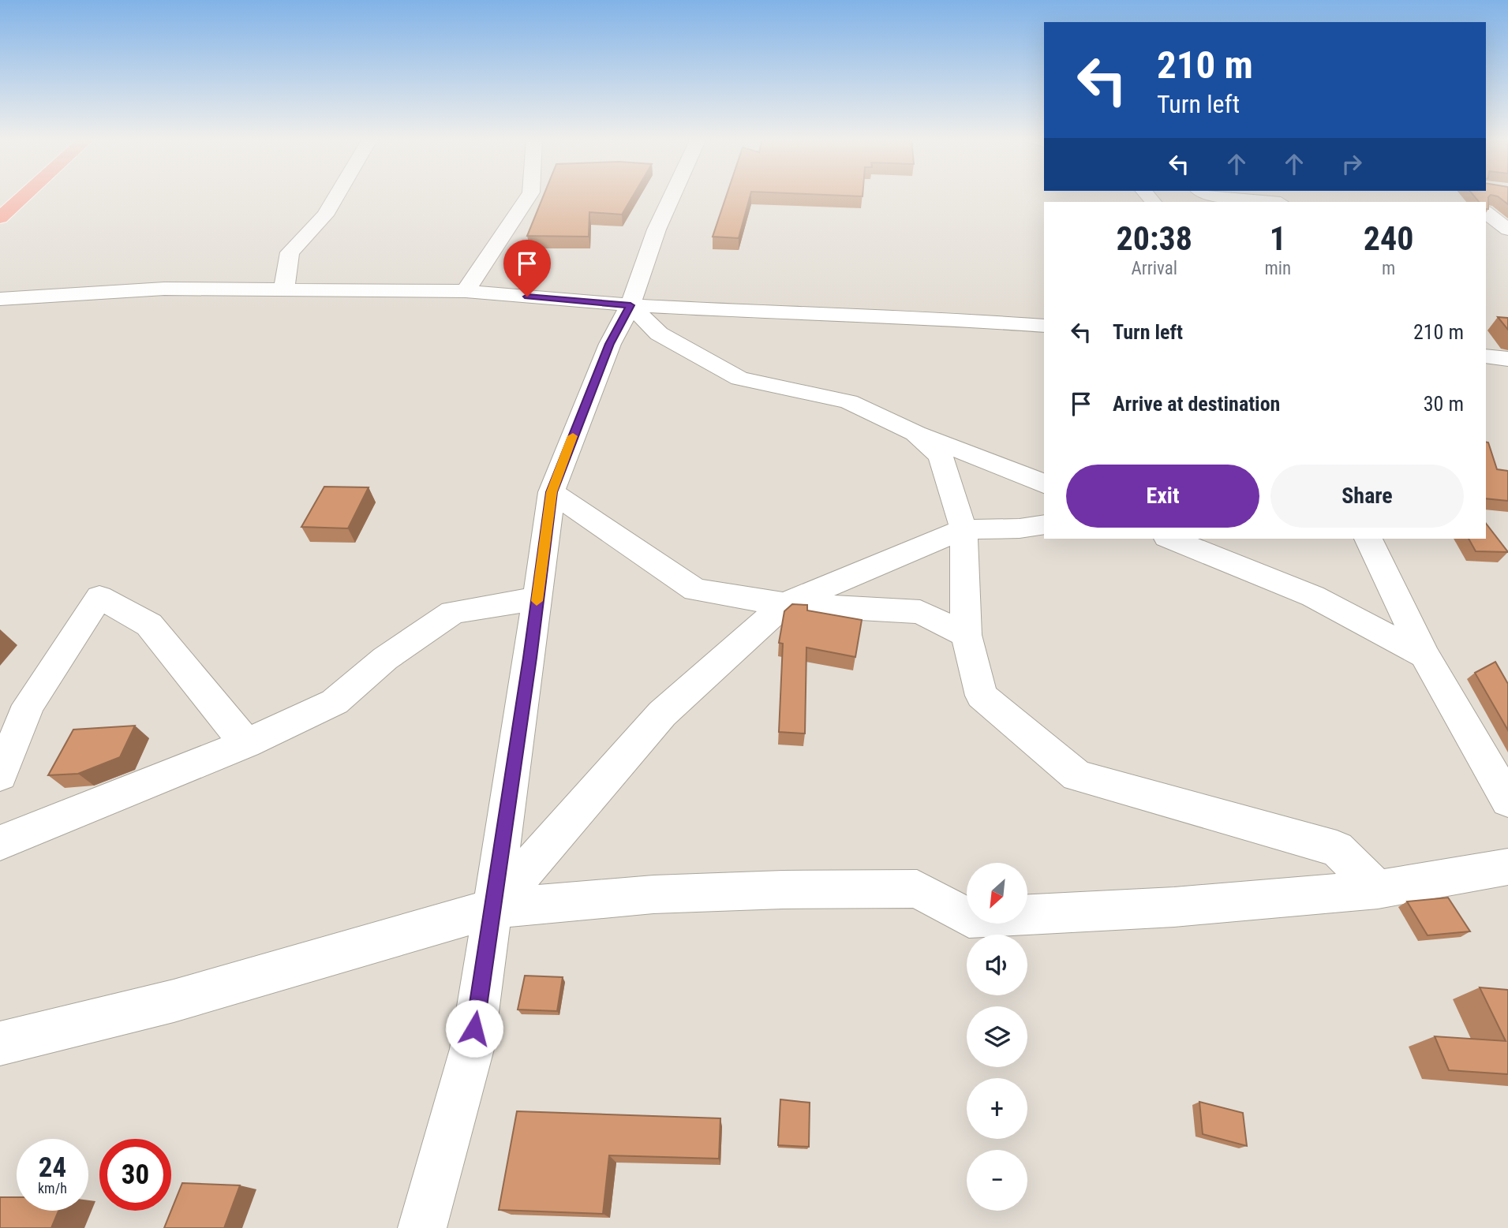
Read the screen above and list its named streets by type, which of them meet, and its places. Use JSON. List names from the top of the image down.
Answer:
{
  "north": "bottom left",
  "page": {
    "turn": ["210 m", "Turn left"],
    "eta": [
      "20:38",
      "Arrival",
      "1",
      "min",
      "240",
      "m"
    ],
    "list": [
      {
        "name": "Turn left",
        "value": "210 m"
      },
      {
        "name": "Arrive at destination",
        "value": "30 m"
      }
    ],
    "buttons": ["Exit", "Share"],
    "map_buttons": ["+", "−"],
    "speed": "24 km/h",
    "limit": "30"
  }
}
